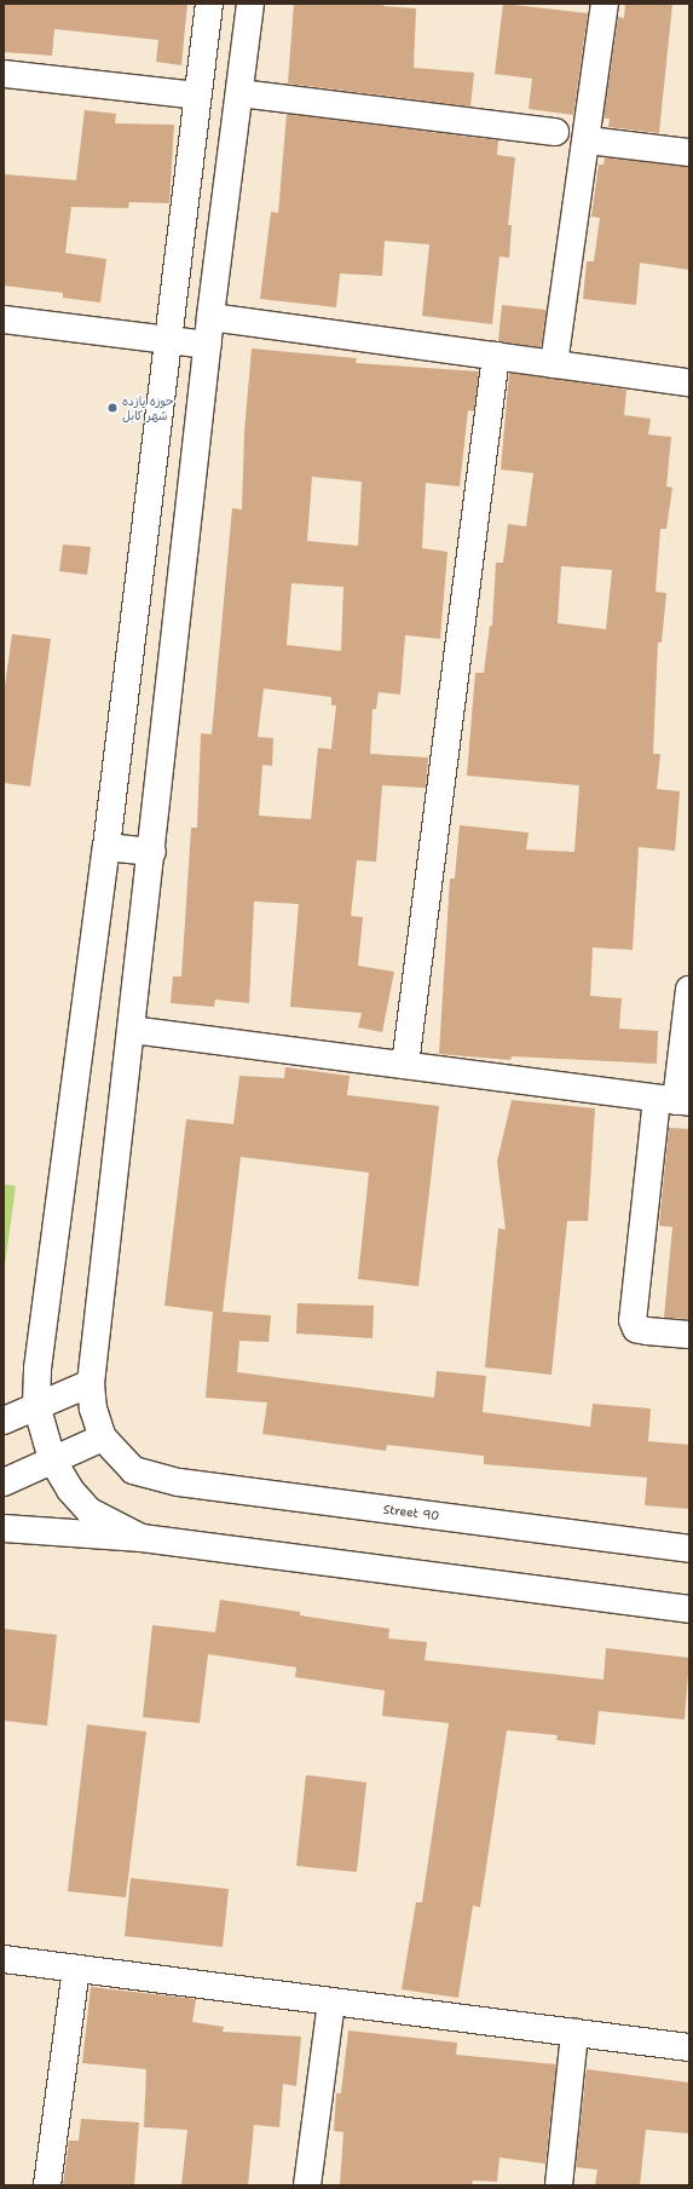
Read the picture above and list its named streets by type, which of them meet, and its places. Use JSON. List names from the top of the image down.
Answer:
{
  "streets": {
    "street": ["Street 90"]
  },
  "places": ["حوزه یازده شهر کابل"]
}
